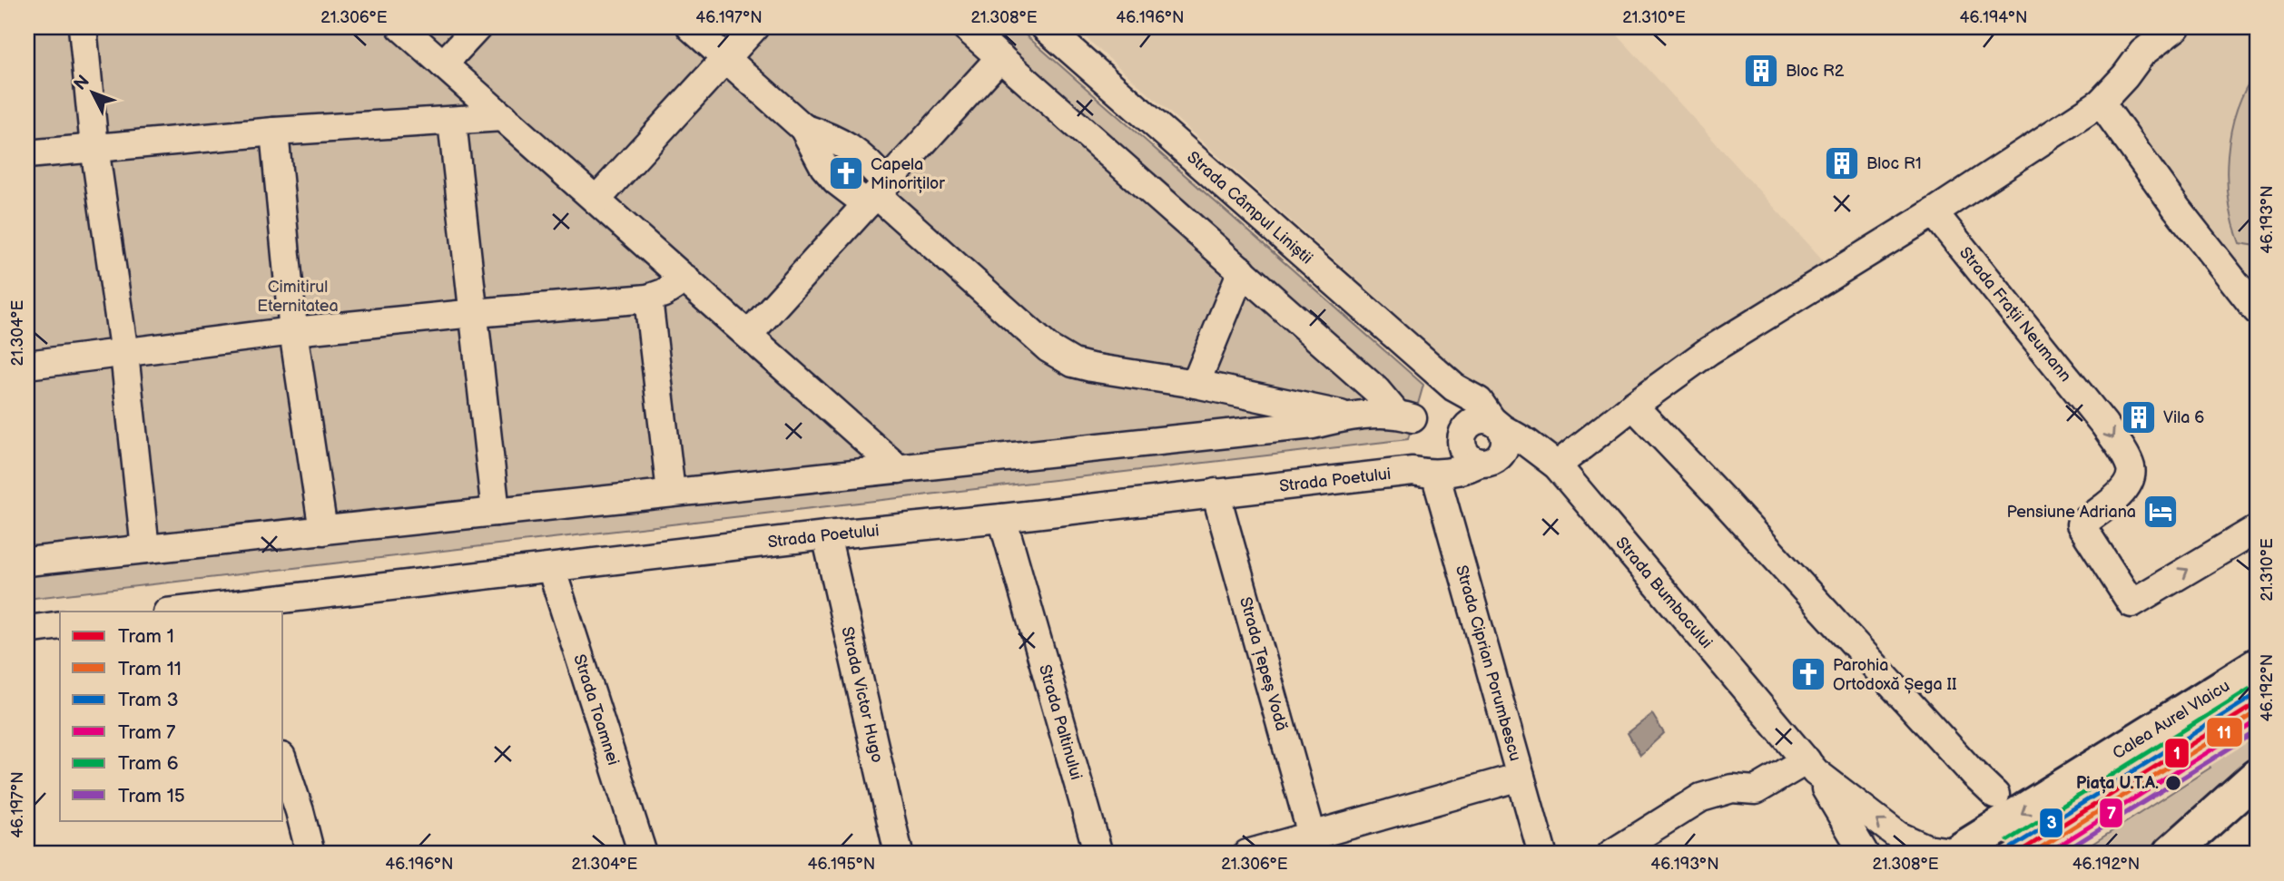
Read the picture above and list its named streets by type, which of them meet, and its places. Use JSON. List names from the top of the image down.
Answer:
{
  "streets": {
    "main road": ["Calea Aurel Vlaicu"],
    "street": [
      "Strada Câmpul Liniștii",
      "Strada Frații Neumann",
      "Strada Poetului",
      "Strada Bumbacului",
      "Strada Țepeș Vodă",
      "Strada Ciprian Porumbescu",
      "Strada Victor Hugo",
      "Strada Toamnei",
      "Strada Paltinului"
    ]
  },
  "crossings": [
    ["Strada Câmpul Liniștii", "Strada Poetului"],
    ["Strada Câmpul Liniștii", "Strada Bumbacului"],
    ["Strada Poetului", "Strada Bumbacului"],
    ["Strada Poetului", "Strada Țepeș Vodă"],
    ["Strada Poetului", "Strada Ciprian Porumbescu"],
    ["Strada Poetului", "Strada Victor Hugo"],
    ["Strada Poetului", "Strada Toamnei"],
    ["Strada Poetului", "Strada Paltinului"],
    ["Strada Bumbacului", "Calea Aurel Vlaicu"]
  ],
  "parks": ["Cimitirul Eternitatea"],
  "places": {
    "building": ["Bloc R2", "Bloc R1", "Vila 6"],
    "church": ["Capela Minoriților", "Parohia Ortodoxă Șega II"],
    "hotel": ["Pensiune Adriana"],
    "other": ["Piața U.T.A."]
  },
  "lines": [
    "tram line 6",
    "tram line 3",
    "tram line 1",
    "tram line 11",
    "tram line 7",
    "tram line 15"
  ],
  "legend": [
    "Tram 1",
    "Tram 11",
    "Tram 3",
    "Tram 7",
    "Tram 6",
    "Tram 15"
  ],
  "north": "top left",
  "coordinates": [
    "21.306°E",
    "46.197°N",
    "21.308°E",
    "46.196°N",
    "21.310°E",
    "46.194°N",
    "46.193°N",
    "21.304°E",
    "46.192°N",
    "46.195°N"
  ]
}
